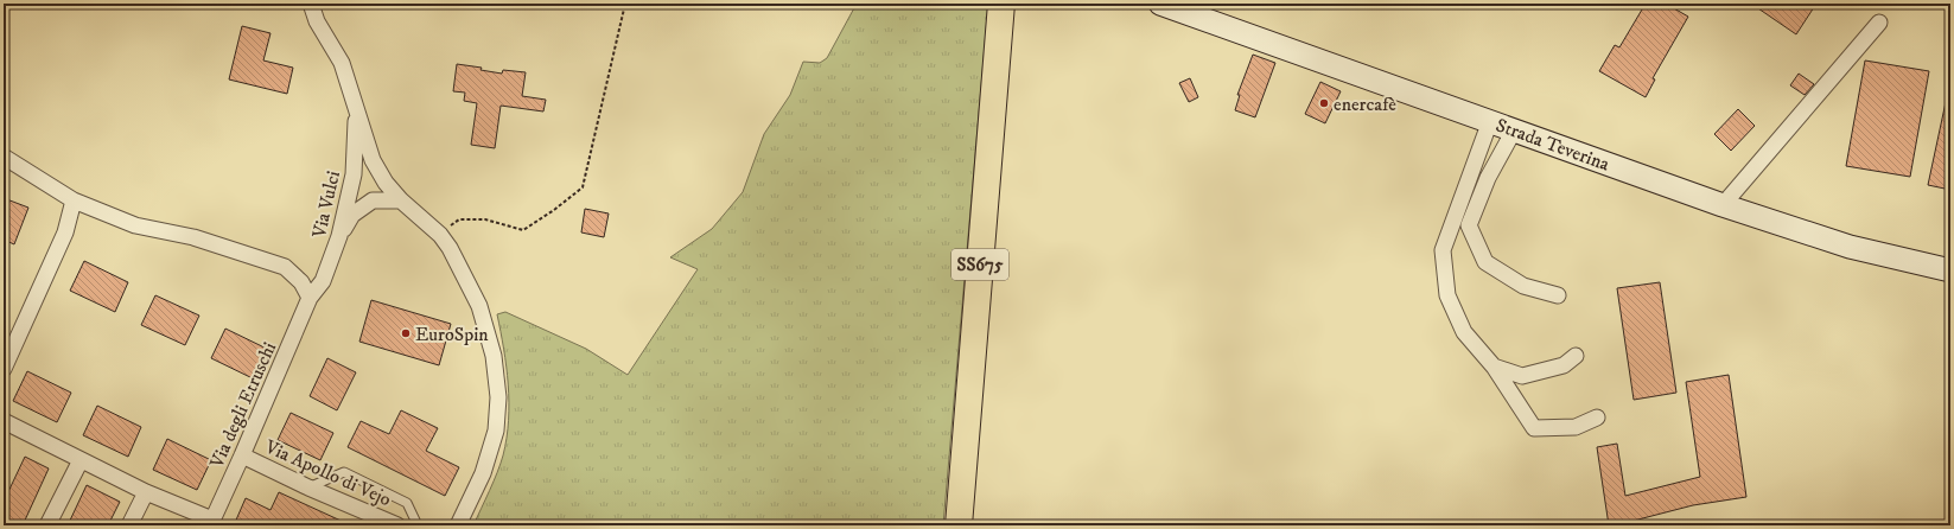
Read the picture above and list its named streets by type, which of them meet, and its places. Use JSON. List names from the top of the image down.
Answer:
{
  "streets": {
    "highway": ["SS675"],
    "main road": ["Strada Teverina"],
    "street": ["Via Vulci", "Via degli Etruschi", "Via Apollo di Vejo"]
  },
  "crossings": [
    ["Via Vulci", "Via degli Etruschi"],
    ["Via degli Etruschi", "Via Apollo di Vejo"]
  ],
  "places": ["enercafè", "EuroSpin"]
}
